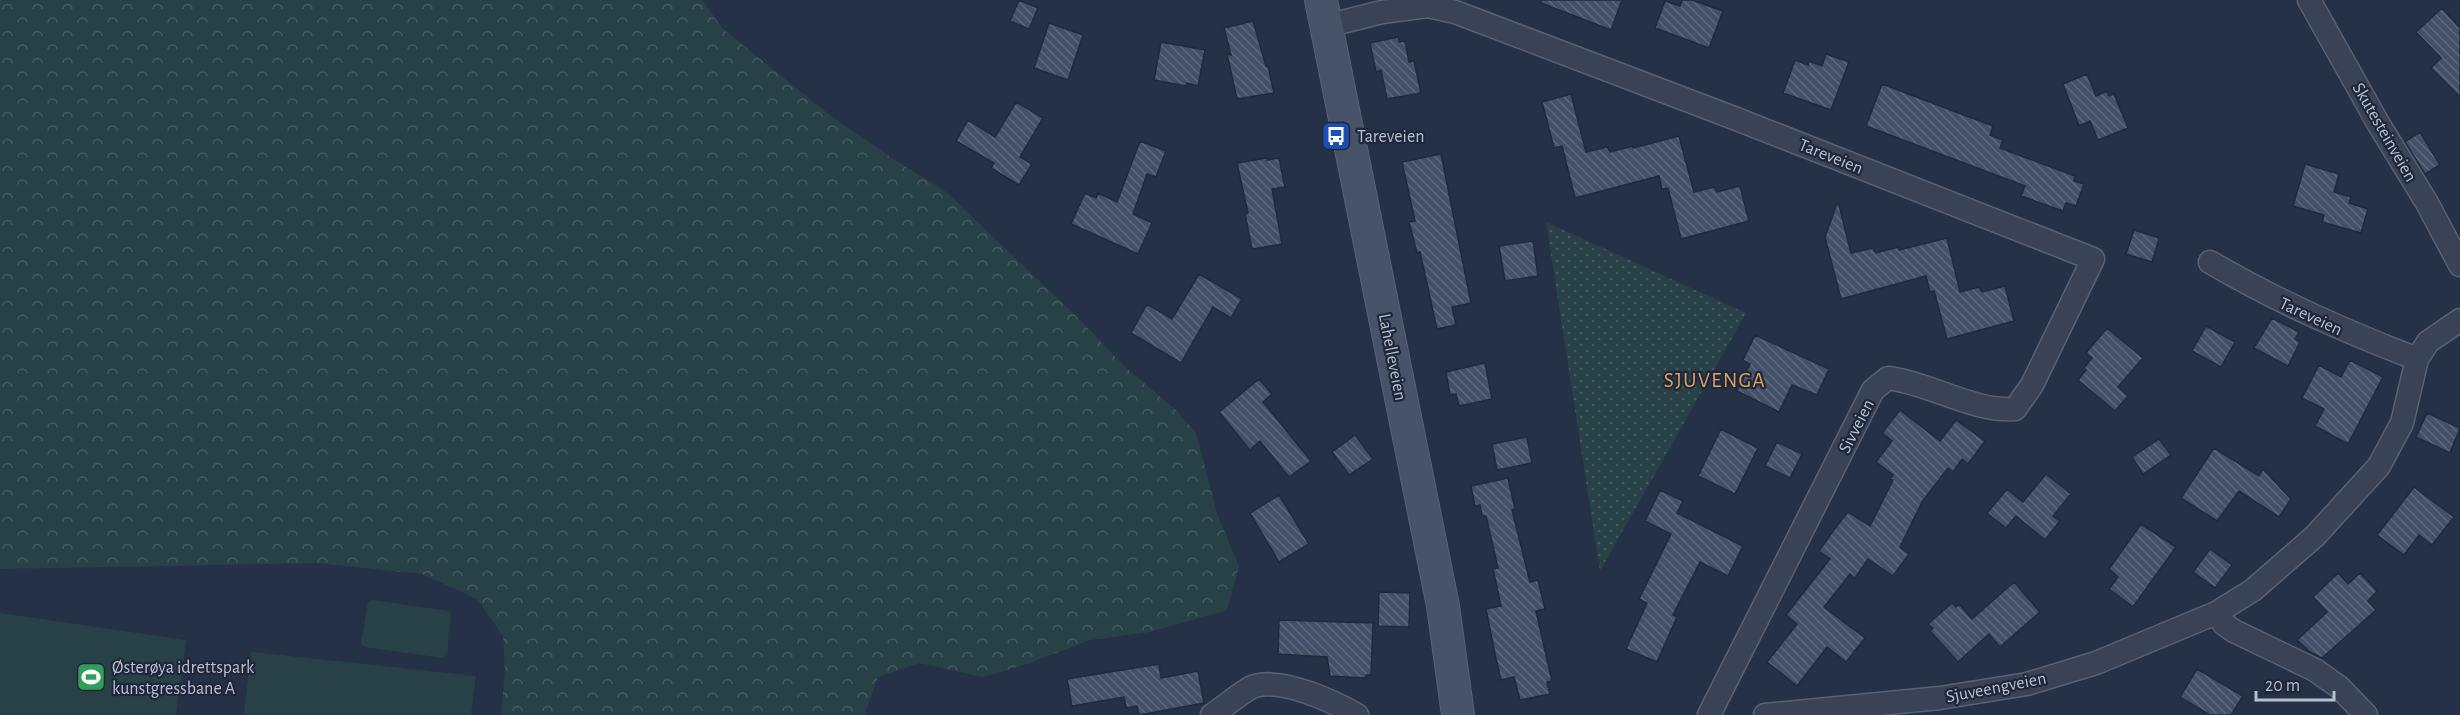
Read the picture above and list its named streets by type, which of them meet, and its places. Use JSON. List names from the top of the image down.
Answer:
{
  "streets": {
    "street": [
      "Skutesteinveien",
      "Tareveien",
      "Lahelleveien",
      "Sivveien",
      "Sjuveengveien"
    ]
  },
  "crossings": [
    ["Tareveien", "Lahelleveien"],
    ["Tareveien", "Sivveien"],
    ["Tareveien", "Sjuveengveien"]
  ],
  "districts": ["SJUVENGA"],
  "places": {
    "bus stop": ["Tareveien"],
    "sports": ["Østerøya idrettspark kunstgressbane A"]
  },
  "scale_bar": "20 m"
}
